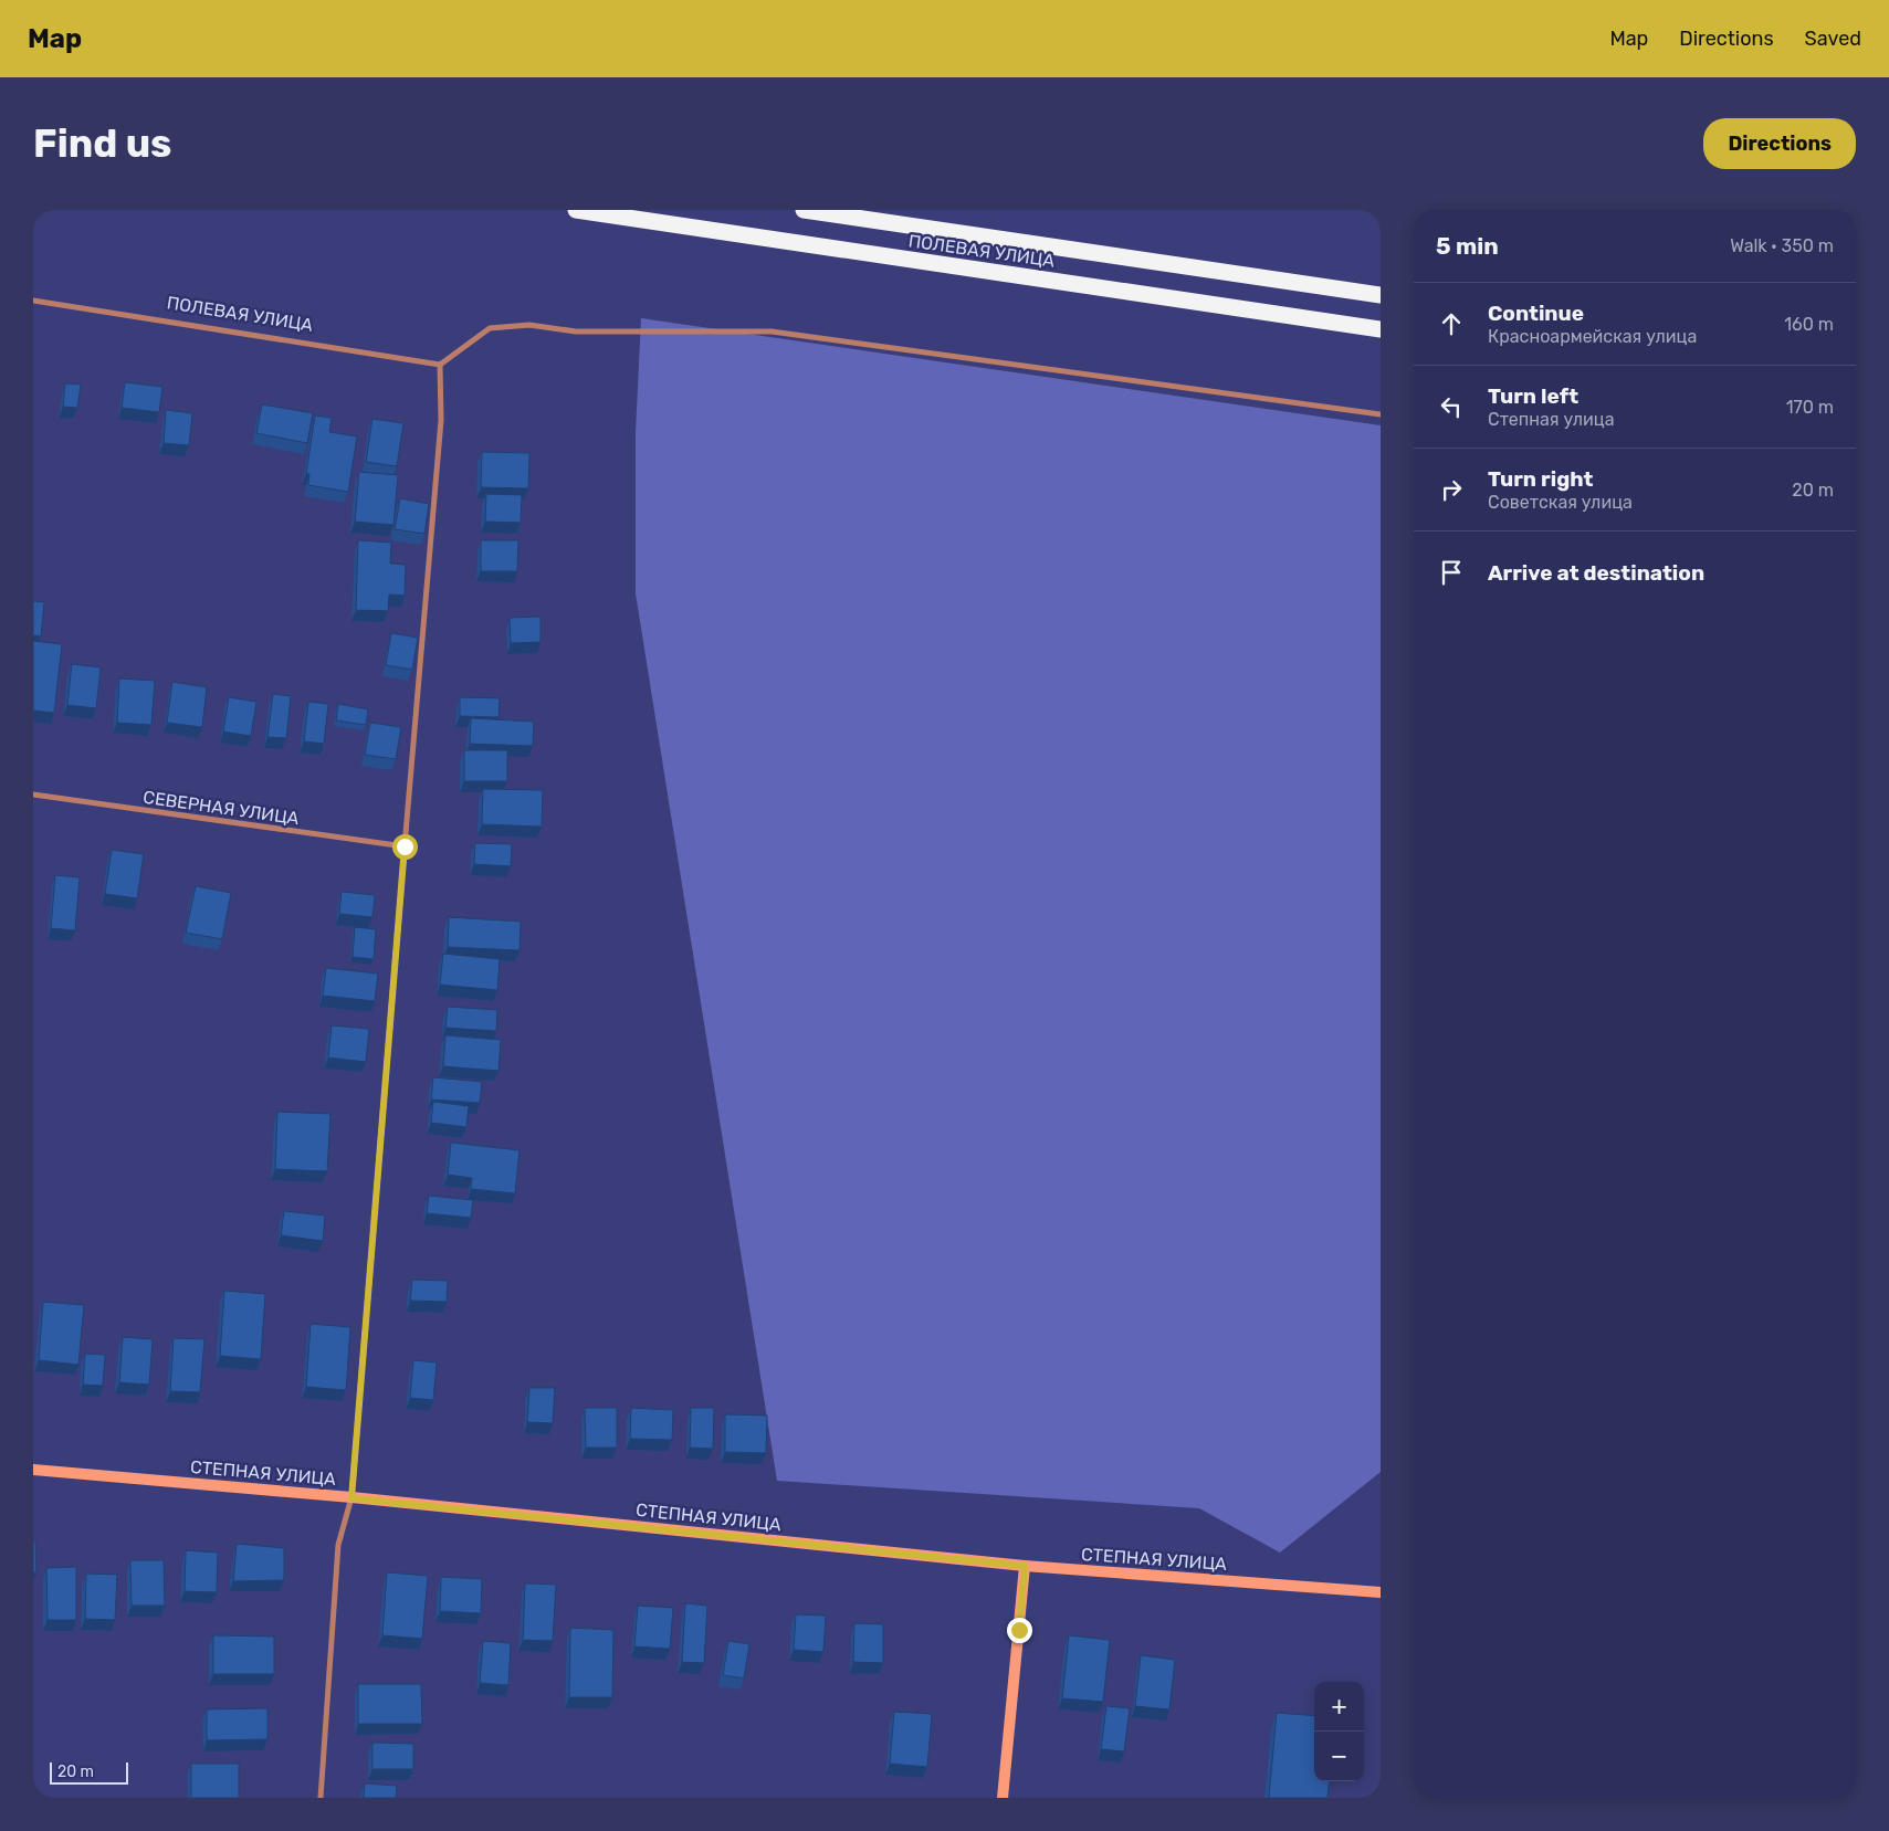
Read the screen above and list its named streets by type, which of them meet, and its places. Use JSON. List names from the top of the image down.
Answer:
{
  "streets": {
    "highway": ["ПОЛЕВАЯ УЛИЦА"],
    "main road": ["СТЕПНАЯ УЛИЦА"],
    "street": ["СЕВЕРНАЯ УЛИЦА"]
  },
  "scale_bar": "20 m",
  "page": {
    "header": "Map",
    "nav": ["Map", "Directions", "Saved"],
    "buttons": "Directions",
    "title": "Find us",
    "heading": ["5 min", "Walk · 350 m"],
    "list": [
      ["Continue", "Красноармейская улица", "160 m"],
      ["Turn left", "Степная улица", "170 m"],
      ["Turn right", "Советская улица", "20 m"],
      "Arrive at destination"
    ],
    "map_buttons": ["+", "−"],
    "scale": "20 m"
  }
}
